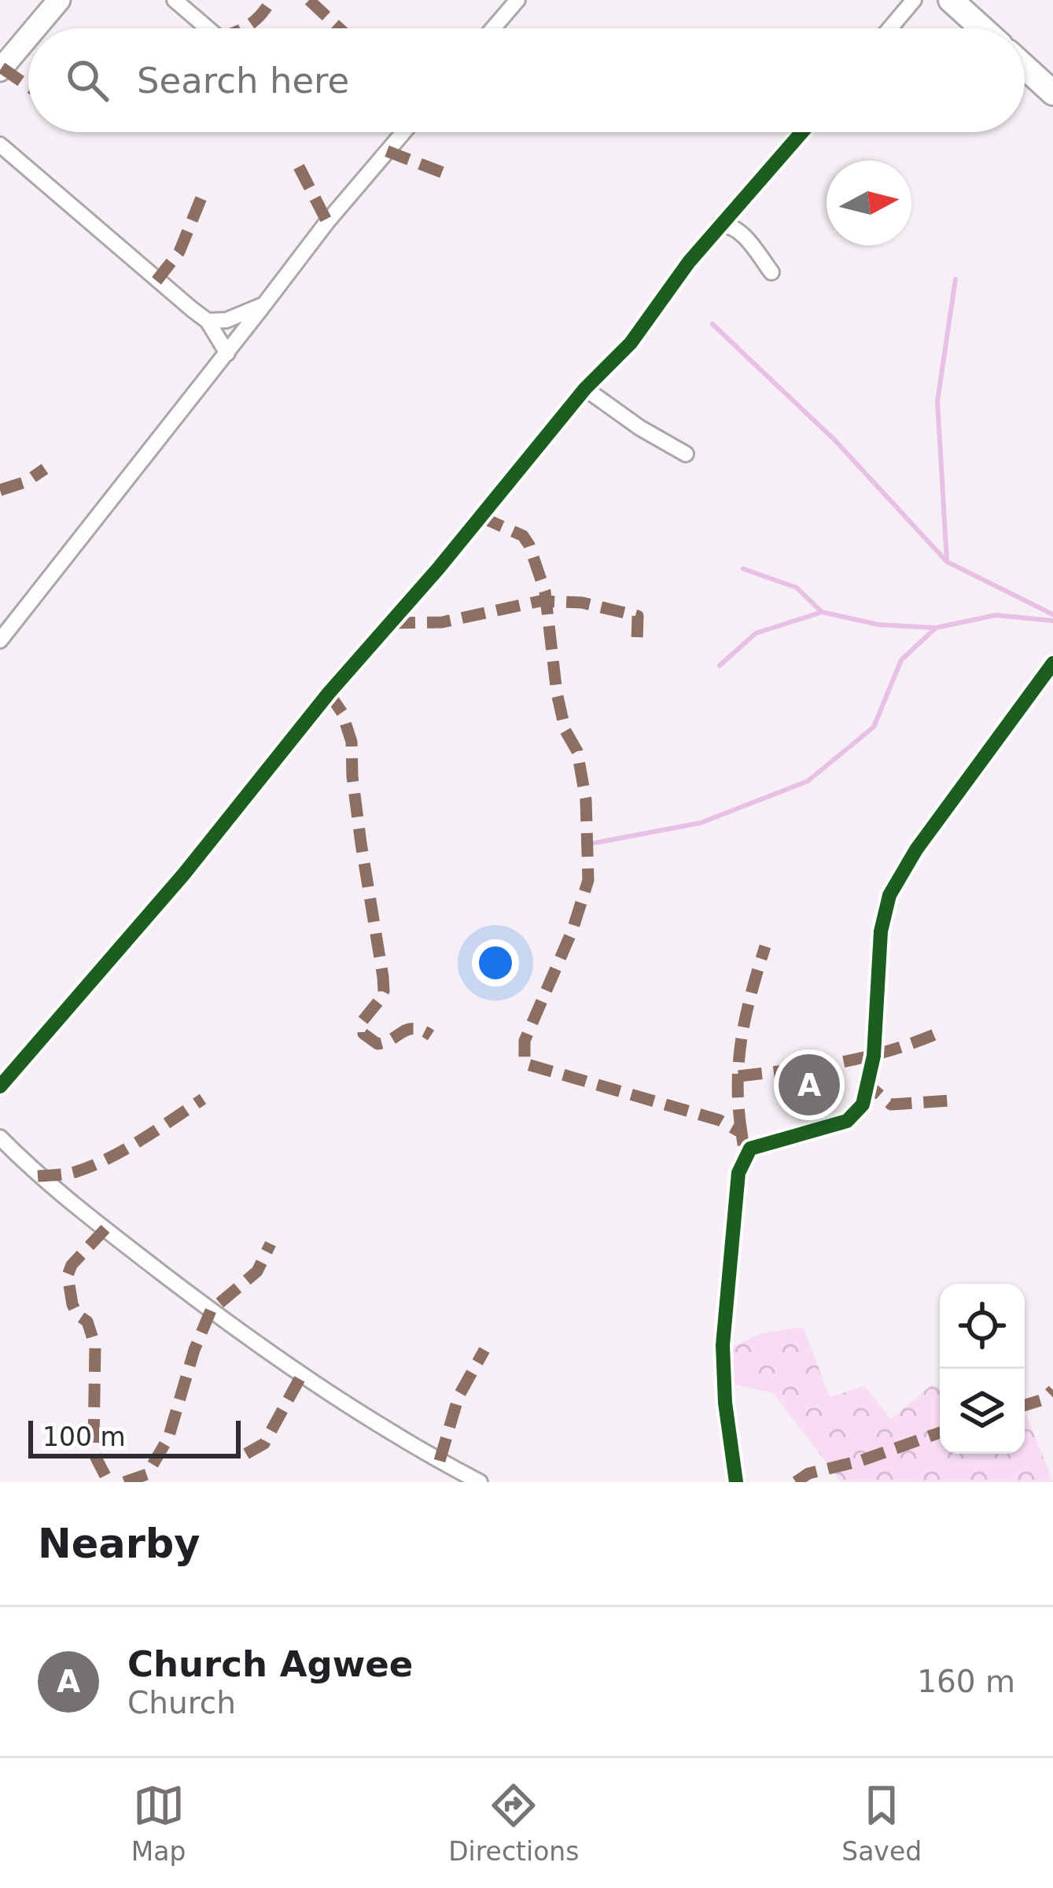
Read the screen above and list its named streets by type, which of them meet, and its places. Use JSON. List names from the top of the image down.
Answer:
{
  "scale_bar": "100 m",
  "north": "right",
  "page": {
    "search": "Search here",
    "pins": "A",
    "scale": "100 m",
    "heading": "Nearby",
    "list": [
      {
        "mark": "A",
        "name": "Church Agwee",
        "note": "Church",
        "value": "160 m"
      }
    ],
    "nav": ["Map", "Directions", "Saved"]
  }
}
